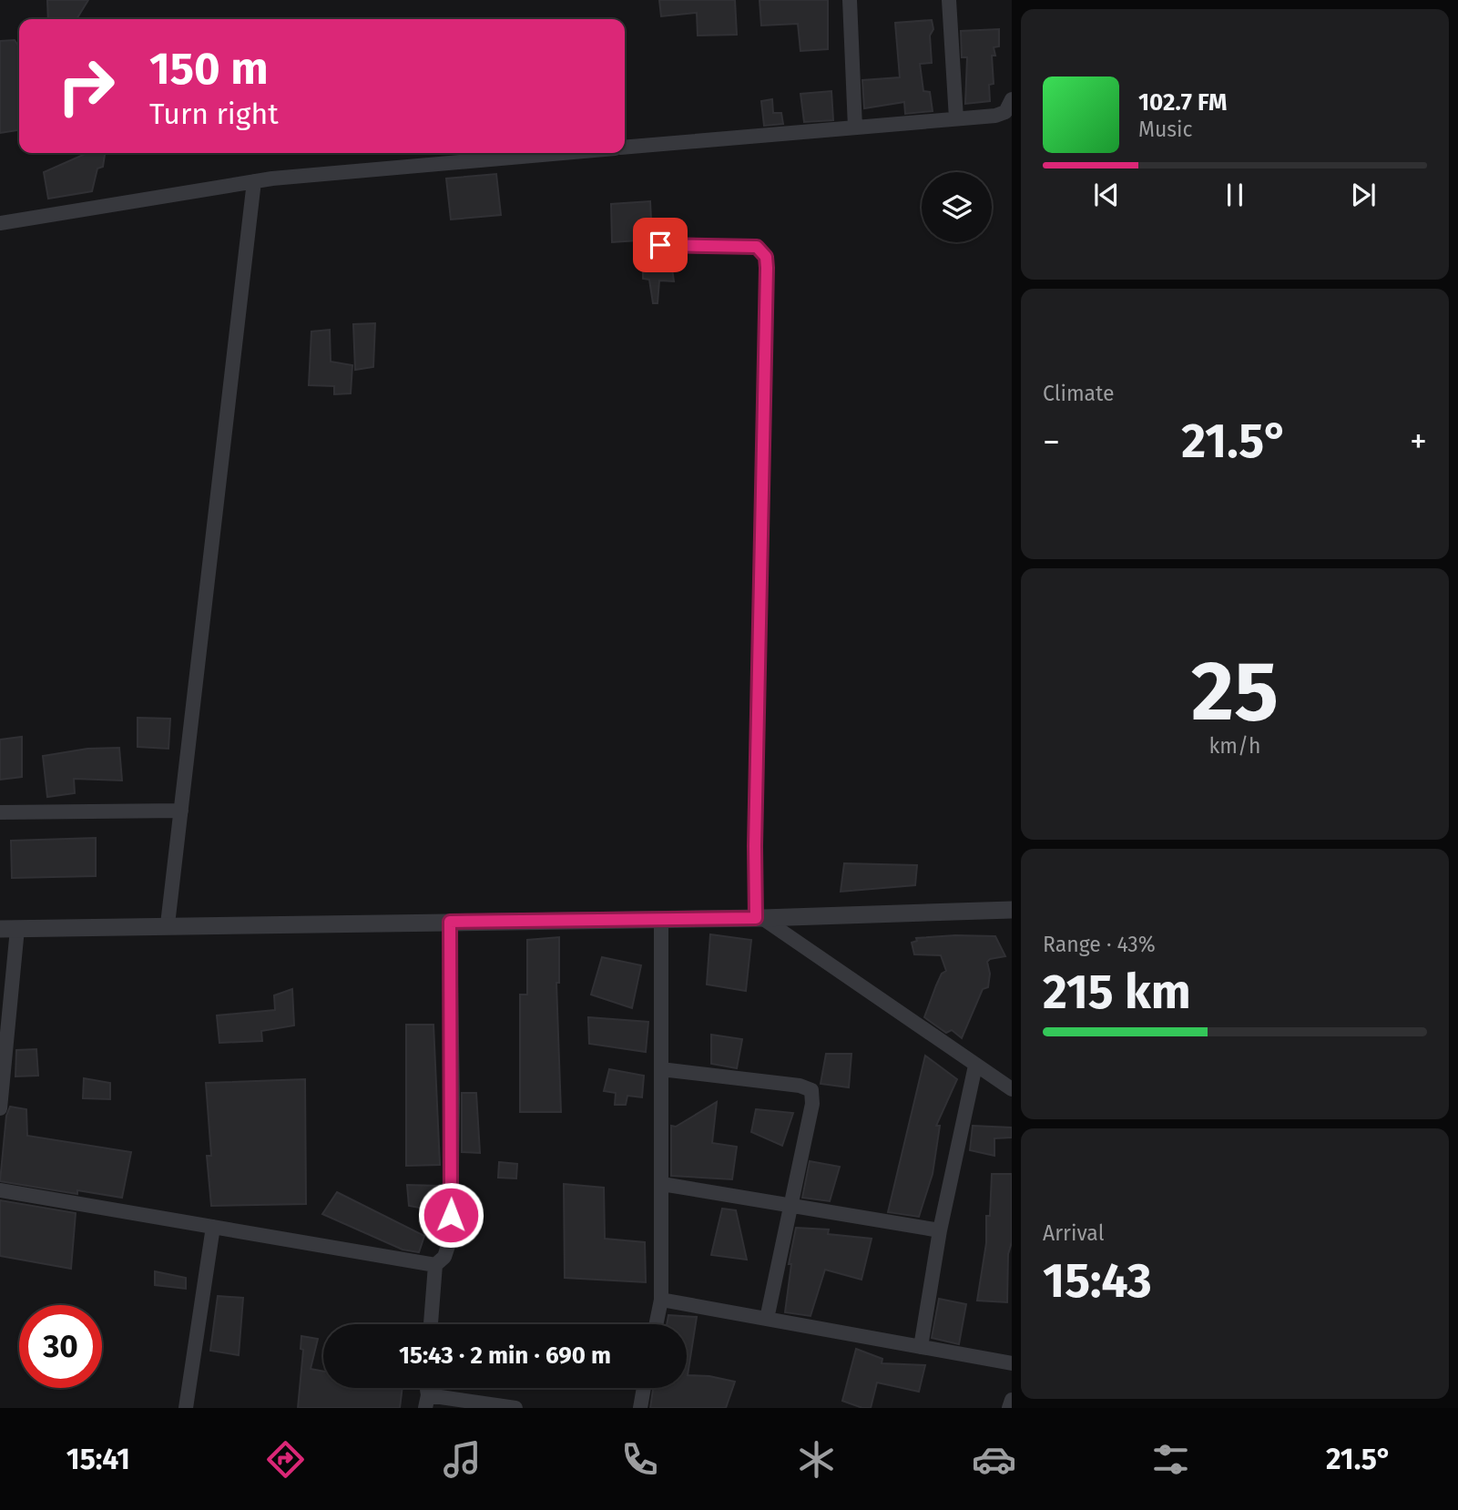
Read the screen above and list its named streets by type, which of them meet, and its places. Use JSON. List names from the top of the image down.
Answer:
{
  "page": {
    "turn": ["150 m", "Turn right"],
    "song": ["102.7 FM", "Music"],
    "tile": [
      "Climate",
      ["25", "km/h"],
      ["Range · 43%", "215 km"],
      ["Arrival", "15:43"]
    ],
    "heat": ["−", "21.5°", "+"],
    "limit": "30",
    "trip": "15:43 · 2 min · 690 m",
    "tabs": ["15:41", "21.5°"]
  }
}
